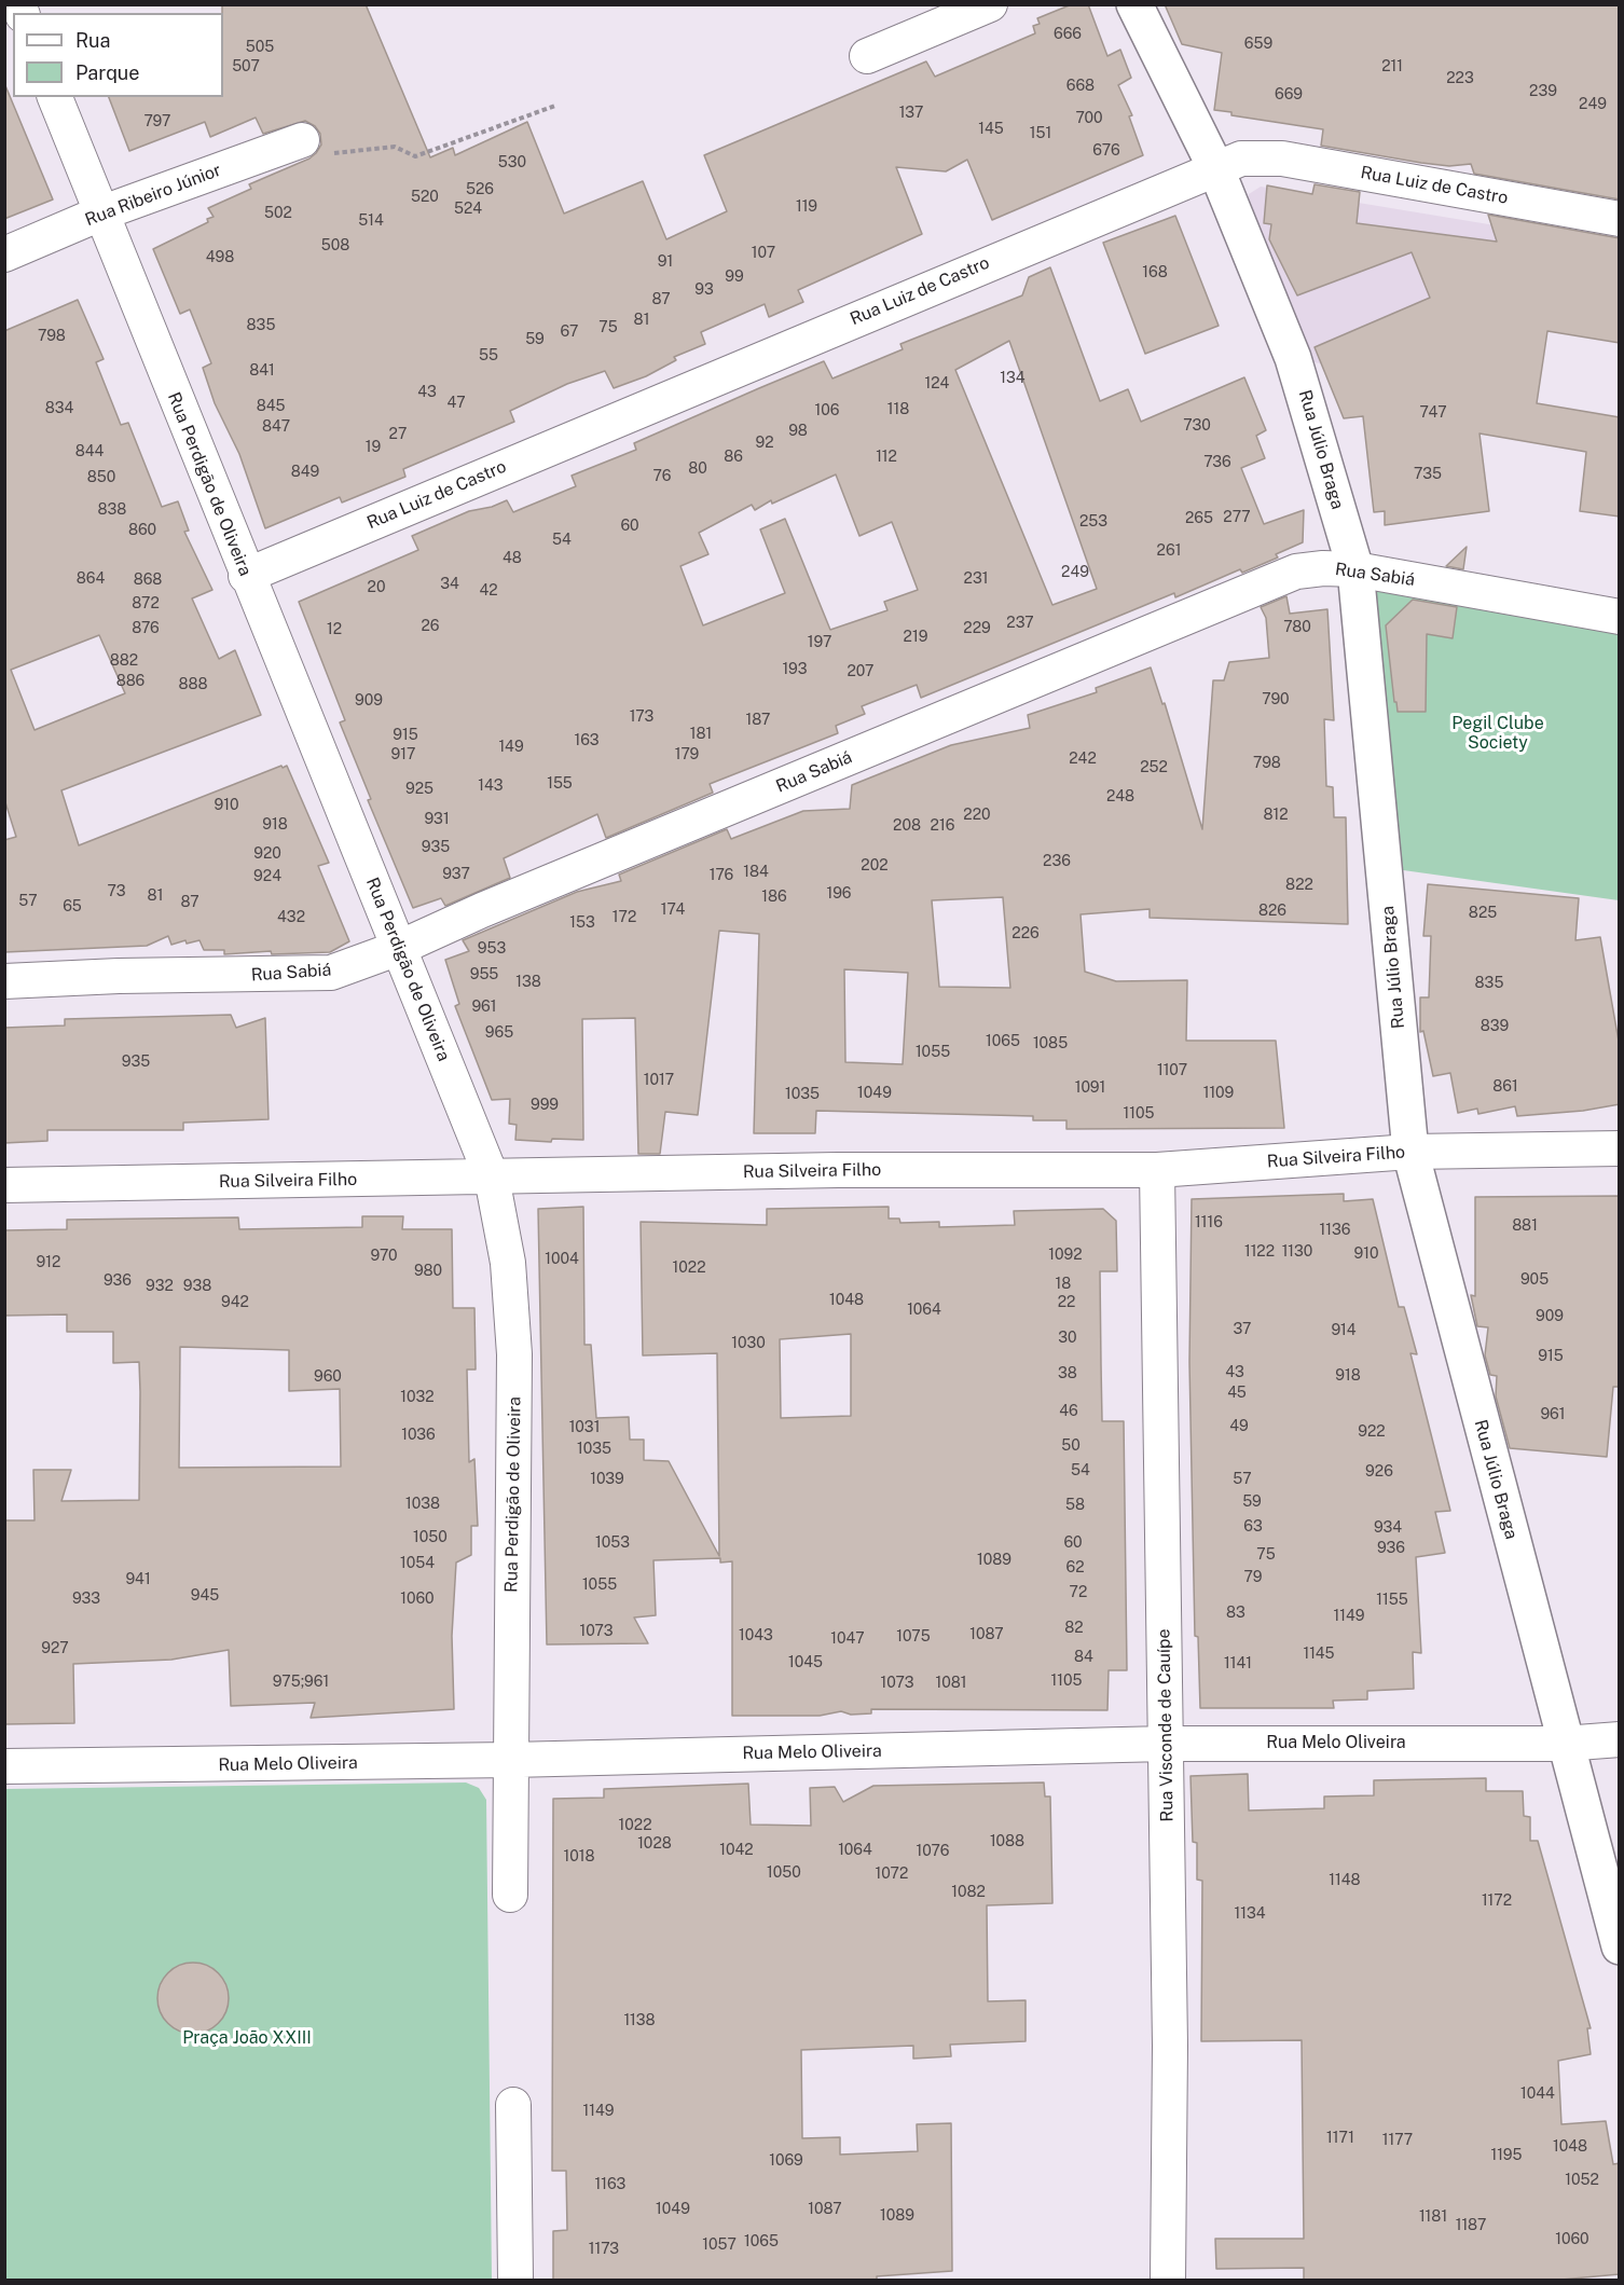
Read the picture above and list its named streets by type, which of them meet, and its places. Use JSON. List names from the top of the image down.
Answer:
{
  "streets": {
    "street": [
      "Rua Luiz de Castro",
      "Rua Ribeiro Júnior",
      "Rua Júlio Braga",
      "Rua Perdigão de Oliveira",
      "Rua Sabiá",
      "Rua Silveira Filho",
      "Rua Visconde de Cauípe",
      "Rua Melo Oliveira"
    ]
  },
  "crossings": [
    ["Rua Luiz de Castro", "Rua Júlio Braga"],
    ["Rua Luiz de Castro", "Rua Perdigão de Oliveira"],
    ["Rua Ribeiro Júnior", "Rua Perdigão de Oliveira"],
    ["Rua Júlio Braga", "Rua Sabiá"],
    ["Rua Júlio Braga", "Rua Silveira Filho"],
    ["Rua Júlio Braga", "Rua Melo Oliveira"],
    ["Rua Perdigão de Oliveira", "Rua Sabiá"],
    ["Rua Perdigão de Oliveira", "Rua Silveira Filho"],
    ["Rua Perdigão de Oliveira", "Rua Melo Oliveira"],
    ["Rua Silveira Filho", "Rua Visconde de Cauípe"],
    ["Rua Visconde de Cauípe", "Rua Melo Oliveira"]
  ],
  "parks": ["Pegil Clube Society", "Praça João XXIII"],
  "house_numbers": [
    "666",
    "659",
    "505",
    "507",
    "211",
    "223",
    "668",
    "239",
    "669",
    "249",
    "137",
    "700",
    "797",
    "145",
    "151",
    "676",
    "530",
    "526",
    "520",
    "119",
    "524",
    "502",
    "514",
    "508",
    "107",
    "498",
    "91",
    "168",
    "99",
    "93",
    "87",
    "81",
    "835",
    "75",
    "67",
    "798",
    "59",
    "55",
    "841",
    "134",
    "124",
    "43",
    "47",
    "845",
    "834",
    "118",
    "106",
    "747",
    "730",
    "847",
    "98",
    "27",
    "92",
    "19",
    "844",
    "86",
    "112",
    "736",
    "80",
    "849",
    "735",
    "76",
    "850",
    "838",
    "277",
    "265",
    "253",
    "60",
    "860",
    "54",
    "261",
    "48",
    "249",
    "864",
    "231",
    "868",
    "34",
    "20",
    "42",
    "872",
    "237",
    "26",
    "780",
    "876",
    "229",
    "12",
    "219",
    "197",
    "882",
    "193",
    "207",
    "886",
    "888",
    "790",
    "909",
    "173",
    "187",
    "181",
    "915",
    "163",
    "149",
    "917",
    "179",
    "242",
    "798",
    "252",
    "155",
    "143",
    "925",
    "248",
    "910",
    "220",
    "812",
    "931",
    "918",
    "208",
    "216",
    "935",
    "920",
    "236",
    "202",
    "184",
    "937",
    "176",
    "924",
    "822",
    "73",
    "196",
    "81",
    "186",
    "57",
    "87",
    "65",
    "174",
    "826",
    "825",
    "432",
    "172",
    "153",
    "226",
    "953",
    "955",
    "138",
    "835",
    "961",
    "839",
    "965",
    "1065",
    "1085",
    "1055",
    "935",
    "1107",
    "1017",
    "861",
    "1091",
    "1049",
    "1109",
    "1035",
    "999",
    "1105",
    "1116",
    "881",
    "1136",
    "1122",
    "1130",
    "910",
    "1092",
    "970",
    "1004",
    "912",
    "1022",
    "980",
    "905",
    "936",
    "18",
    "932",
    "938",
    "1048",
    "942",
    "22",
    "1064",
    "909",
    "37",
    "914",
    "30",
    "1030",
    "915",
    "43",
    "38",
    "918",
    "960",
    "45",
    "1032",
    "46",
    "961",
    "49",
    "1031",
    "922",
    "1036",
    "50",
    "1035",
    "54",
    "926",
    "1039",
    "57",
    "59",
    "1038",
    "58",
    "63",
    "934",
    "1050",
    "1053",
    "60",
    "936",
    "75",
    "1089",
    "1054",
    "62",
    "79",
    "941",
    "1055",
    "72",
    "945",
    "933",
    "1060",
    "1155",
    "83",
    "1149",
    "82",
    "1073",
    "1087",
    "1043",
    "1075",
    "1047",
    "927",
    "1145",
    "84",
    "1045",
    "1141",
    "1105",
    "975;961",
    "1073",
    "1081",
    "1022",
    "1088",
    "1028",
    "1042",
    "1064",
    "1076",
    "1018",
    "1050",
    "1072",
    "1148",
    "1082",
    "1172",
    "1134",
    "1138",
    "1044",
    "1149",
    "1171",
    "1177",
    "1048",
    "1195",
    "1069",
    "1052",
    "1163",
    "1049",
    "1087",
    "1089",
    "1181",
    "1187",
    "1060",
    "1065",
    "1057",
    "1173"
  ],
  "legend": ["Rua", "Parque"]
}
